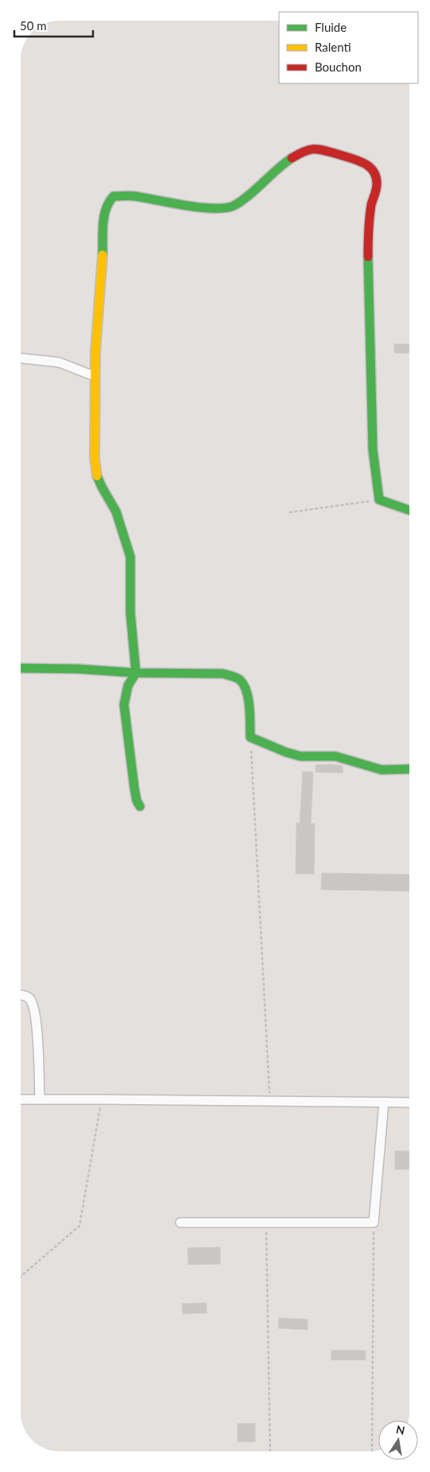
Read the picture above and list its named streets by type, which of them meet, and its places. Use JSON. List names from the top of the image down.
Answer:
{
  "legend": ["Fluide", "Ralenti", "Bouchon"],
  "scale_bar": "50 m",
  "north": "top"
}
